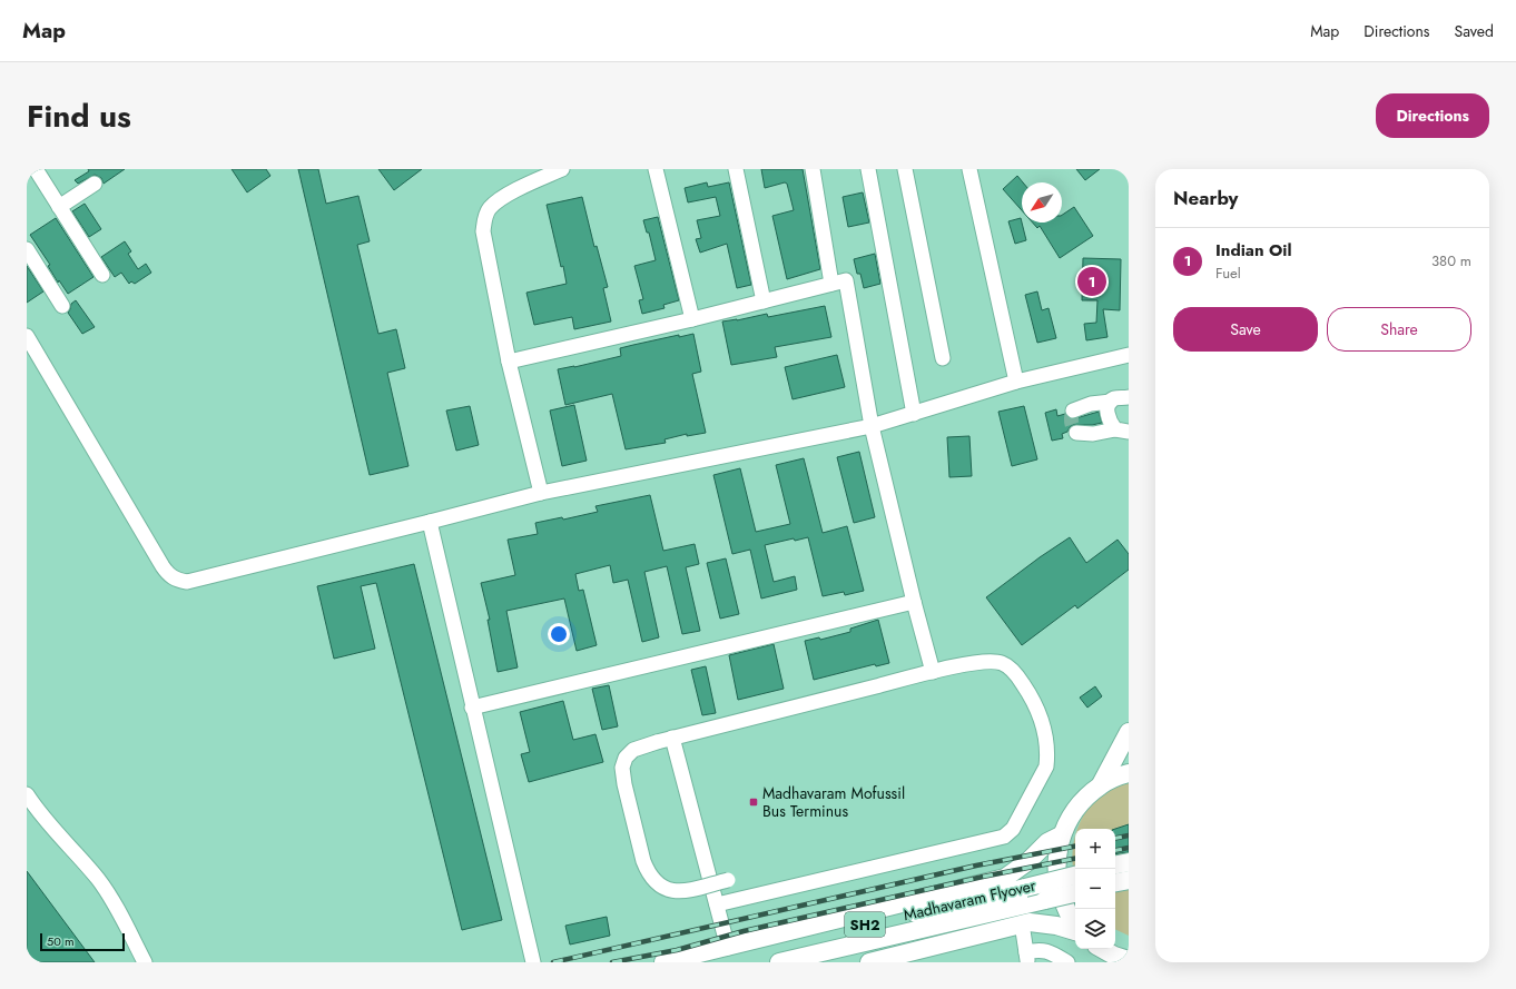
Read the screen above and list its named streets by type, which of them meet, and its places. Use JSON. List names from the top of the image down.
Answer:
{
  "streets": {
    "main road": ["Madhavaram Flyover", "SH2"]
  },
  "places": {
    "transit": ["Madhavaram Mofussil Bus Terminus"]
  },
  "scale_bar": "50 m",
  "north": "bottom left",
  "page": {
    "header": "Map",
    "nav": ["Map", "Directions", "Saved"],
    "title": "Find us",
    "buttons": [
      "Directions",
      ["Save", "Share"]
    ],
    "heading": "Nearby",
    "list": [
      {
        "mark": "1",
        "name": "Indian Oil",
        "note": "Fuel",
        "value": "380 m"
      }
    ],
    "pins": "1",
    "map_buttons": ["+", "−"],
    "scale": "50 m"
  }
}
